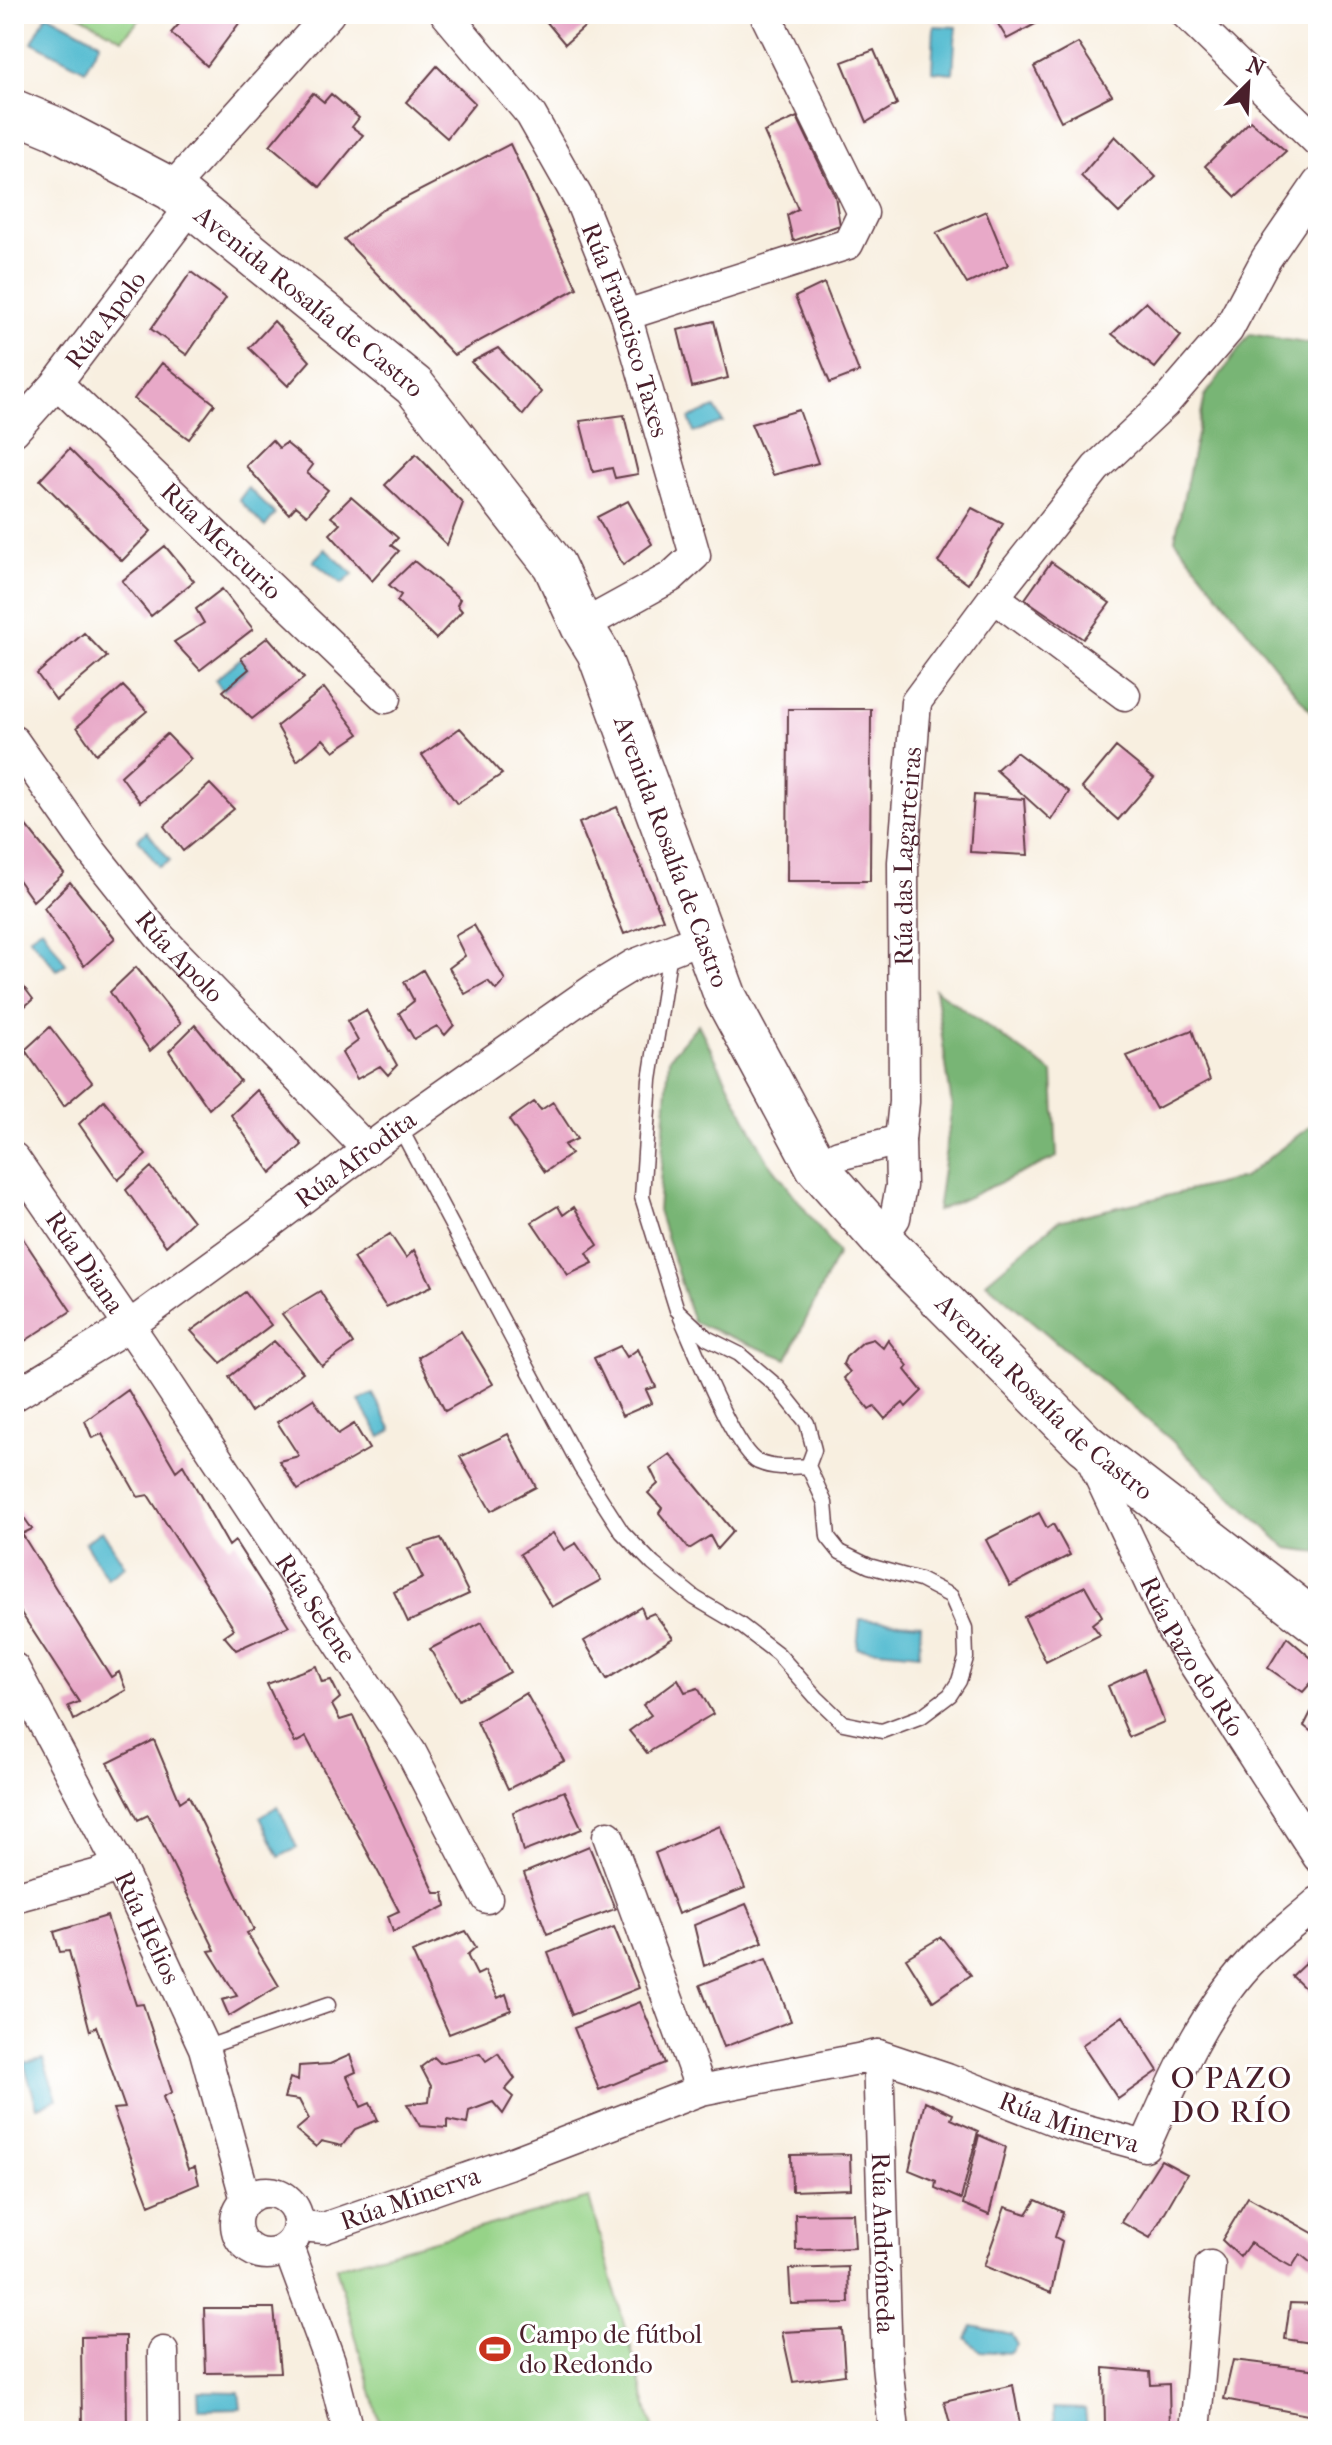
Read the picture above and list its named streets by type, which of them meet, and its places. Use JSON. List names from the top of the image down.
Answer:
{
  "streets": {
    "street": [
      "Avenida Rosalía de Castro",
      "Rúa Apolo",
      "Rúa Francisco Taxes",
      "Rúa Mercurio",
      "Rúa das Lagarteiras",
      "Rúa Afrodita",
      "Rúa Diana",
      "Rúa Selene",
      "Rúa Pazo do Río",
      "Rúa Helios",
      "Rúa Minerva",
      "Rúa Andrómeda"
    ]
  },
  "crossings": [
    ["Avenida Rosalía de Castro", "Rúa Apolo"],
    ["Avenida Rosalía de Castro", "Rúa Francisco Taxes"],
    ["Avenida Rosalía de Castro", "Rúa das Lagarteiras"],
    ["Avenida Rosalía de Castro", "Rúa Afrodita"],
    ["Avenida Rosalía de Castro", "Rúa Pazo do Río"],
    ["Rúa Apolo", "Rúa Mercurio"],
    ["Rúa Apolo", "Rúa Afrodita"],
    ["Rúa Afrodita", "Rúa Diana"],
    ["Rúa Afrodita", "Rúa Selene"],
    ["Rúa Diana", "Rúa Selene"],
    ["Rúa Helios", "Rúa Minerva"],
    ["Rúa Minerva", "Rúa Andrómeda"]
  ],
  "districts": ["O PAZO DO RÍO"],
  "places": {
    "sports": ["Campo de fútbol do Redondo"]
  },
  "north": "top right"
}
